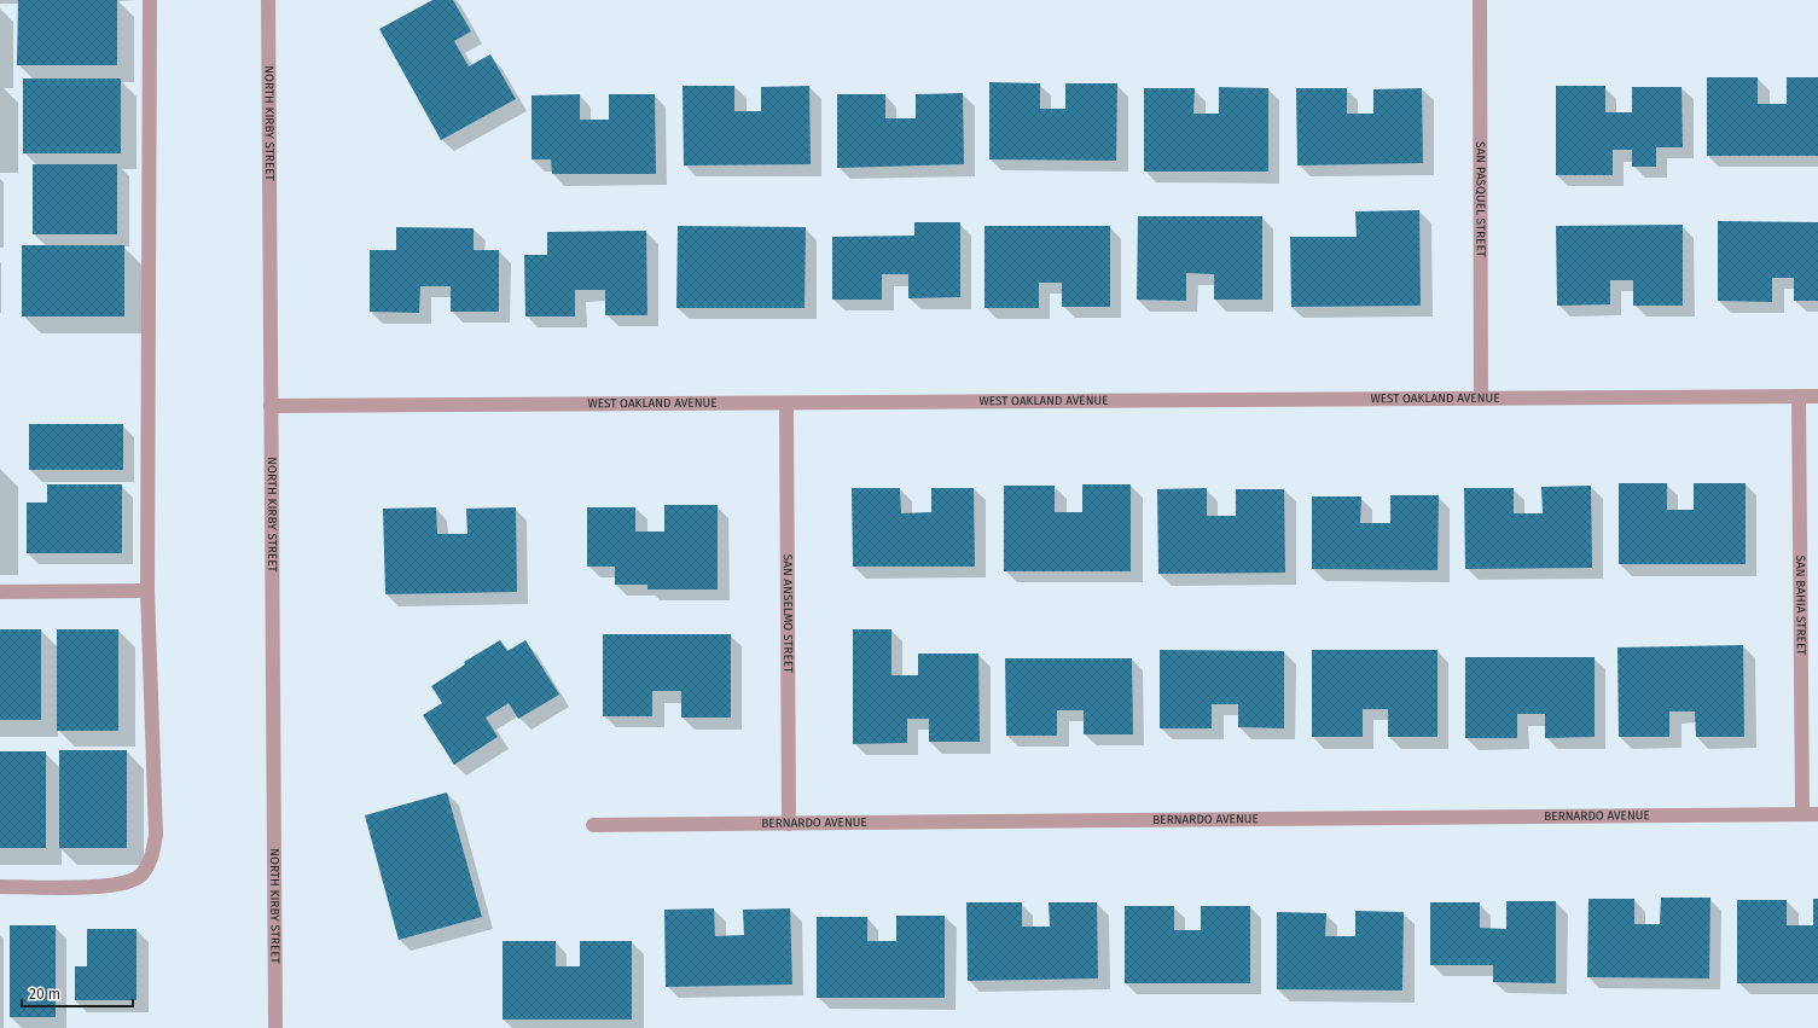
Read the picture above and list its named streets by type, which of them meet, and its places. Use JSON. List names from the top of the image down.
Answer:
{
  "streets": {
    "street": [
      "NORTH KIRBY STREET",
      "SAN PASQUEL STREET",
      "WEST OAKLAND AVENUE",
      "SAN BAHIA STREET",
      "SAN ANSELMO STREET",
      "BERNARDO AVENUE"
    ]
  },
  "crossings": [
    ["NORTH KIRBY STREET", "WEST OAKLAND AVENUE"],
    ["SAN PASQUEL STREET", "WEST OAKLAND AVENUE"],
    ["WEST OAKLAND AVENUE", "SAN BAHIA STREET"],
    ["WEST OAKLAND AVENUE", "SAN ANSELMO STREET"],
    ["SAN BAHIA STREET", "BERNARDO AVENUE"],
    ["SAN ANSELMO STREET", "BERNARDO AVENUE"]
  ],
  "scale_bar": "20 m"
}
